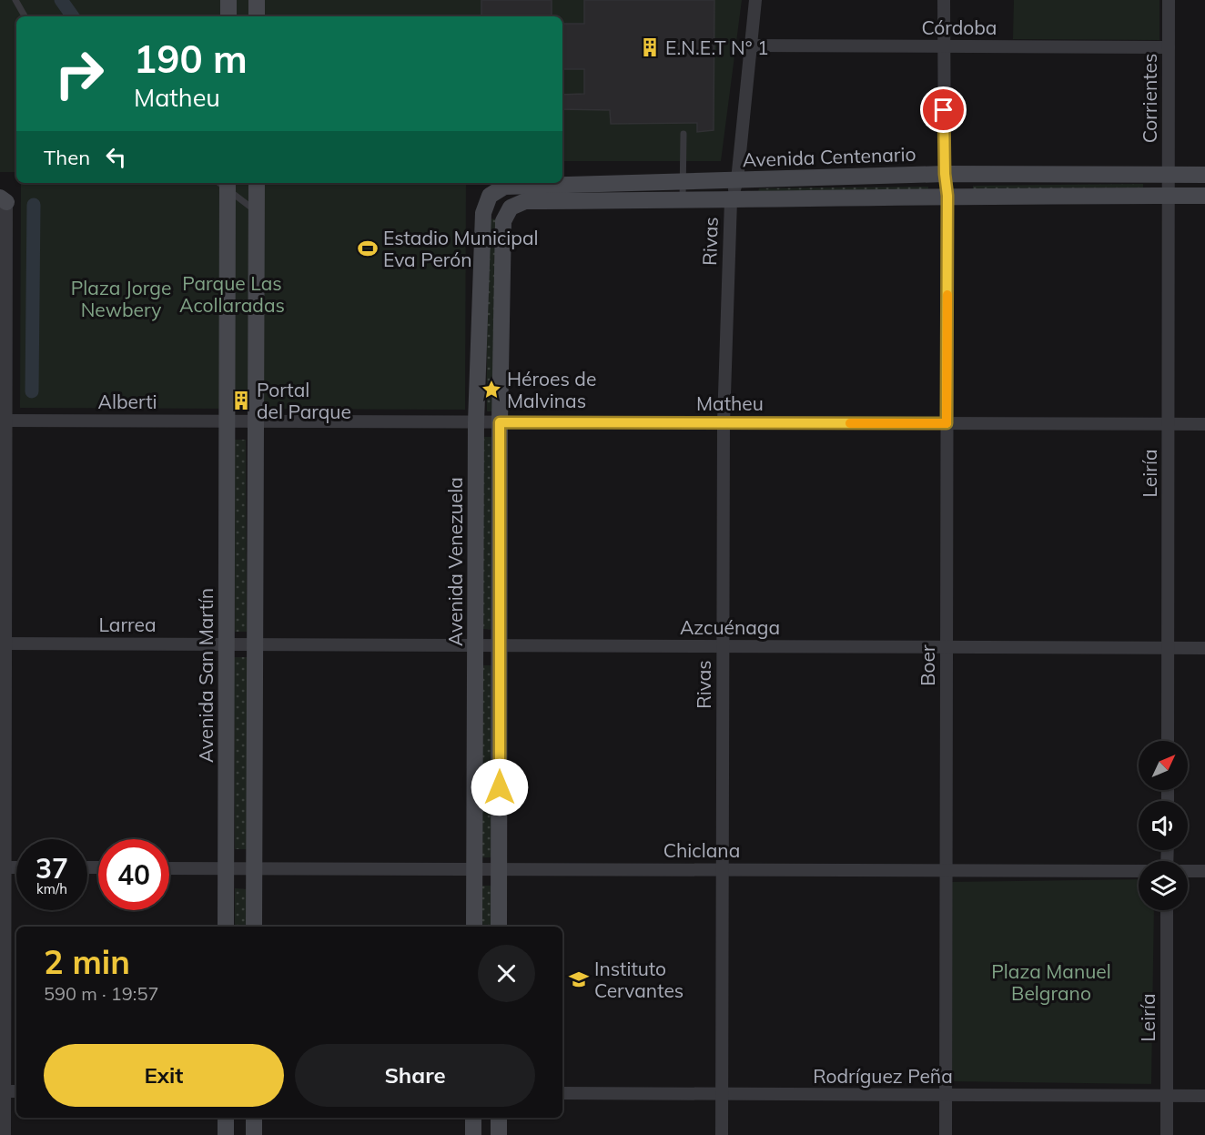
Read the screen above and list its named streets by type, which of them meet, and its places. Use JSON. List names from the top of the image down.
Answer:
{
  "streets": {
    "street": [
      "Córdoba",
      "Corrientes",
      "Avenida Centenario",
      "Rivas",
      "Alberti",
      "Matheu",
      "Leiría",
      "Avenida Venezuela",
      "Larrea",
      "Azcuénaga",
      "Boer",
      "Avenida San Martín",
      "Chiclana",
      "Rodríguez Peña"
    ]
  },
  "crossings": [
    ["Córdoba", "Corrientes"],
    ["Córdoba", "Rivas"],
    ["Córdoba", "Boer"],
    ["Corrientes", "Avenida Centenario"],
    ["Corrientes", "Leiría"],
    ["Avenida Centenario", "Rivas"],
    ["Avenida Centenario", "Leiría"],
    ["Avenida Centenario", "Avenida Venezuela"],
    ["Avenida Centenario", "Boer"],
    ["Rivas", "Matheu"],
    ["Rivas", "Azcuénaga"],
    ["Rivas", "Chiclana"],
    ["Rivas", "Rodríguez Peña"],
    ["Alberti", "Matheu"],
    ["Alberti", "Avenida San Martín"],
    ["Matheu", "Leiría"],
    ["Matheu", "Avenida Venezuela"],
    ["Matheu", "Boer"],
    ["Leiría", "Azcuénaga"],
    ["Leiría", "Rodríguez Peña"],
    ["Avenida Venezuela", "Azcuénaga"],
    ["Avenida Venezuela", "Chiclana"],
    ["Larrea", "Azcuénaga"],
    ["Larrea", "Avenida San Martín"],
    ["Azcuénaga", "Boer"],
    ["Boer", "Chiclana"],
    ["Boer", "Rodríguez Peña"],
    ["Avenida San Martín", "Chiclana"]
  ],
  "parks": ["Parque Las Acollaradas", "Plaza Jorge Newbery", "Plaza Manuel Belgrano"],
  "places": {
    "building": ["E.N.E.T N° 1", "Portal del Parque"],
    "sports": ["Estadio Municipal Eva Perón"],
    "place": ["Héroes de Malvinas"],
    "school or university": ["Instituto Cervantes"]
  },
  "north": "top right",
  "page": {
    "turn": ["190 m", "Matheu"],
    "then": "Then",
    "speed": "37 km/h",
    "limit": "40",
    "heading": ["2 min", "590 m · 19:57"],
    "buttons": ["Exit", "Share"]
  }
}
